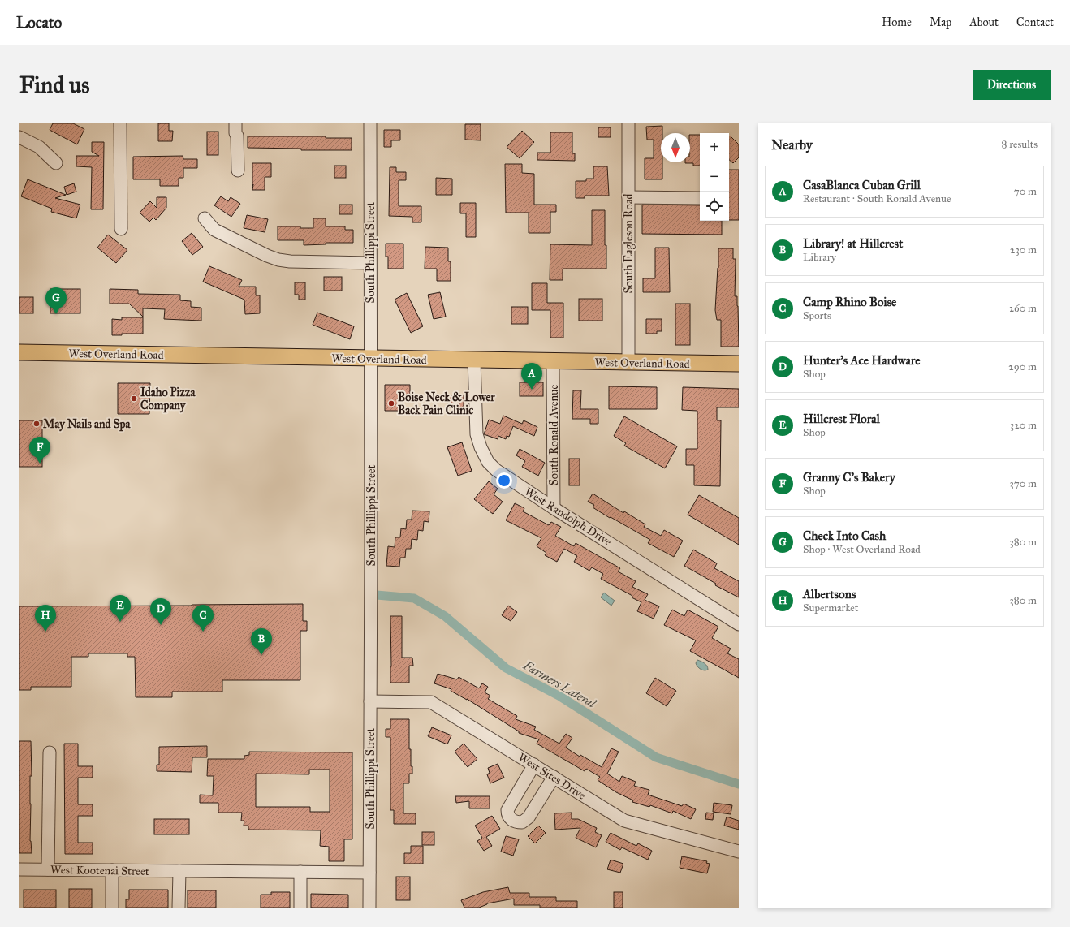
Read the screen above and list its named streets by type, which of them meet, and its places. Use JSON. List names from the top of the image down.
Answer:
{
  "streets": {
    "main road": ["West Overland Road"],
    "street": [
      "South Eagleson Road",
      "South Phillippi Street",
      "South Ronald Avenue",
      "West Randolph Drive",
      "West Sites Drive",
      "West Kootenai Street"
    ]
  },
  "crossings": [
    ["South Eagleson Road", "West Overland Road"],
    ["South Phillippi Street", "West Overland Road"],
    ["South Phillippi Street", "West Sites Drive"],
    ["South Phillippi Street", "West Kootenai Street"],
    ["West Overland Road", "South Ronald Avenue"],
    ["West Overland Road", "West Randolph Drive"],
    ["South Ronald Avenue", "West Randolph Drive"]
  ],
  "water": ["Farmers Lateral"],
  "places": ["Idaho Pizza Company", "Boise Neck & Lower Back Pain Clinic", "May Nails and Spa"],
  "north": "bottom",
  "page": {
    "header": "Locato",
    "nav": [
      "Home",
      "Map",
      "About",
      "Contact"
    ],
    "buttons": "Directions",
    "title": "Find us",
    "heading": ["Nearby", "8 results"],
    "map_buttons": ["+", "−"],
    "list": [
      {
        "mark": "A",
        "name": "CasaBlanca Cuban Grill",
        "note": "Restaurant · South Ronald Avenue",
        "value": "70 m"
      },
      {
        "mark": "B",
        "name": "Library! at Hillcrest",
        "note": "Library",
        "value": "230 m"
      },
      {
        "mark": "C",
        "name": "Camp Rhino Boise",
        "note": "Sports",
        "value": "260 m"
      },
      {
        "mark": "D",
        "name": "Hunter's Ace Hardware",
        "note": "Shop",
        "value": "290 m"
      },
      {
        "mark": "E",
        "name": "Hillcrest Floral",
        "note": "Shop",
        "value": "320 m"
      },
      {
        "mark": "F",
        "name": "Granny C's Bakery",
        "note": "Shop",
        "value": "370 m"
      },
      {
        "mark": "G",
        "name": "Check Into Cash",
        "note": "Shop · West Overland Road",
        "value": "380 m"
      },
      {
        "mark": "H",
        "name": "Albertsons",
        "note": "Supermarket",
        "value": "380 m"
      }
    ],
    "pins": [
      "G",
      "A",
      "F",
      "E",
      "D",
      "C",
      "H",
      "B"
    ]
  }
}
